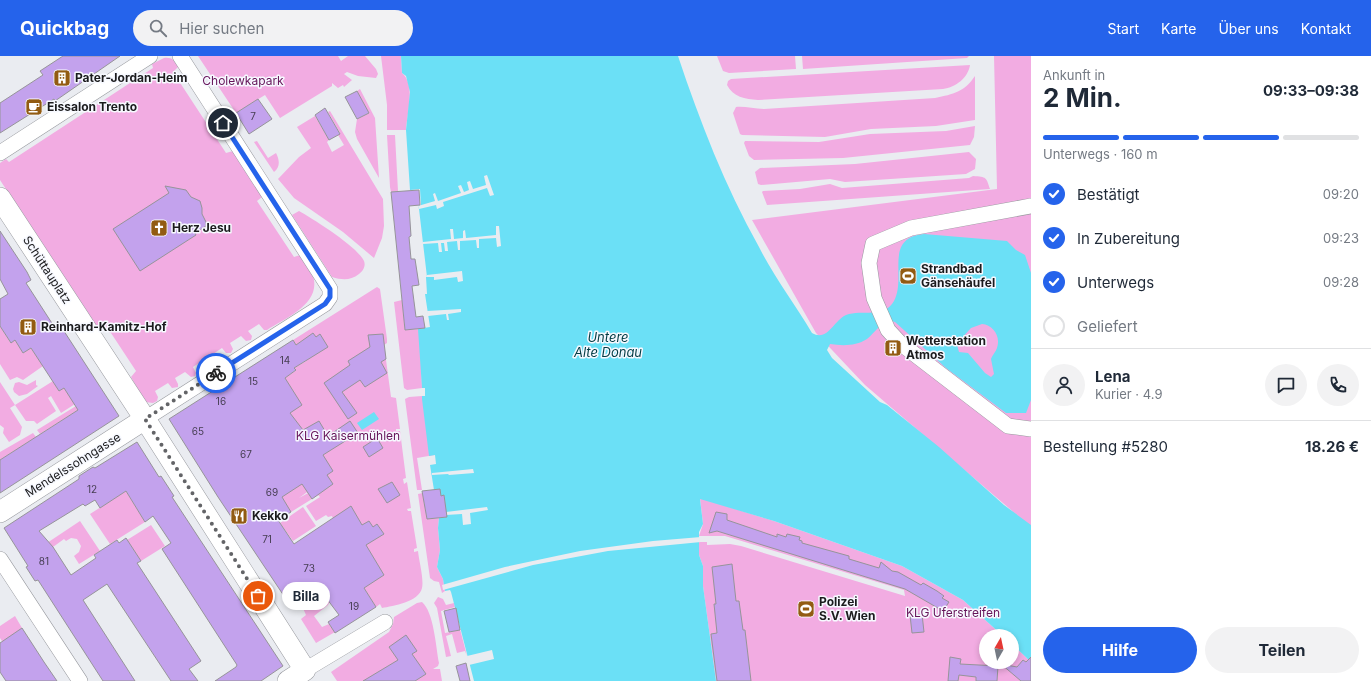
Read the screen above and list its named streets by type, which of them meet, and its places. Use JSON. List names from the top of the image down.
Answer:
{
  "streets": {
    "street": ["Schüttauplatz", "Mendelssohngasse"]
  },
  "crossings": [
    ["Schüttauplatz", "Mendelssohngasse"]
  ],
  "water": ["Untere Alte Donau"],
  "parks": ["Cholewkapark", "KLG Kaisermühlen", "KLG Uferstreifen"],
  "places": {
    "building": ["Pater-Jordan-Heim", "Reinhard-Kamitz-Hof", "Wetterstation Atmos"],
    "cafe": ["Eissalon Trento"],
    "church": ["Herz Jesu"],
    "sports": ["Strandbad Gänsehäufel", "Polizei S.V. Wien"],
    "restaurant": ["Kekko"],
    "other": ["Billa"]
  },
  "house_numbers": [
    "7",
    "14",
    "15",
    "16",
    "65",
    "67",
    "12",
    "69",
    "71",
    "81",
    "73",
    "19"
  ],
  "north": "top",
  "page": {
    "header": "Quickbag",
    "search": "Hier suchen",
    "nav": [
      "Start",
      "Karte",
      "Über uns",
      "Kontakt"
    ],
    "heading": ["2 Min.", "Ankunft in", "09:33–09:38"],
    "panel": [
      "Lena",
      "Kurier · 4.9",
      "Bestellung #5280",
      "18.26 €"
    ],
    "bar": "Unterwegs · 160 m",
    "list": [
      ["Bestätigt", "09:20"],
      ["In Zubereitung", "09:23"],
      ["Unterwegs", "09:28"],
      "Geliefert"
    ],
    "bubble": "Billa",
    "buttons": ["Hilfe", "Teilen"]
  }
}
